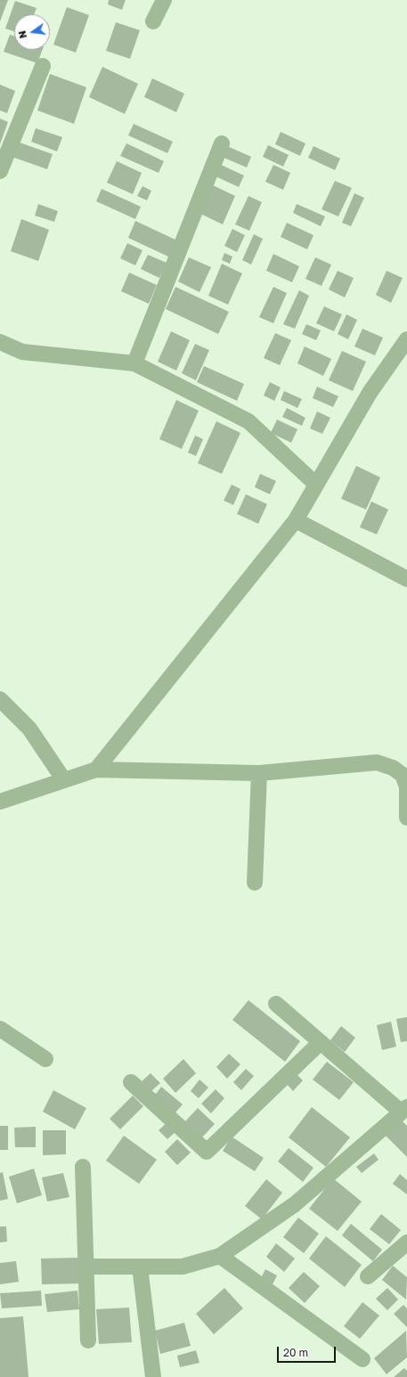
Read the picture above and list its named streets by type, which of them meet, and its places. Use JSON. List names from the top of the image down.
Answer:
{
  "scale_bar": "20 m",
  "north": "left"
}
